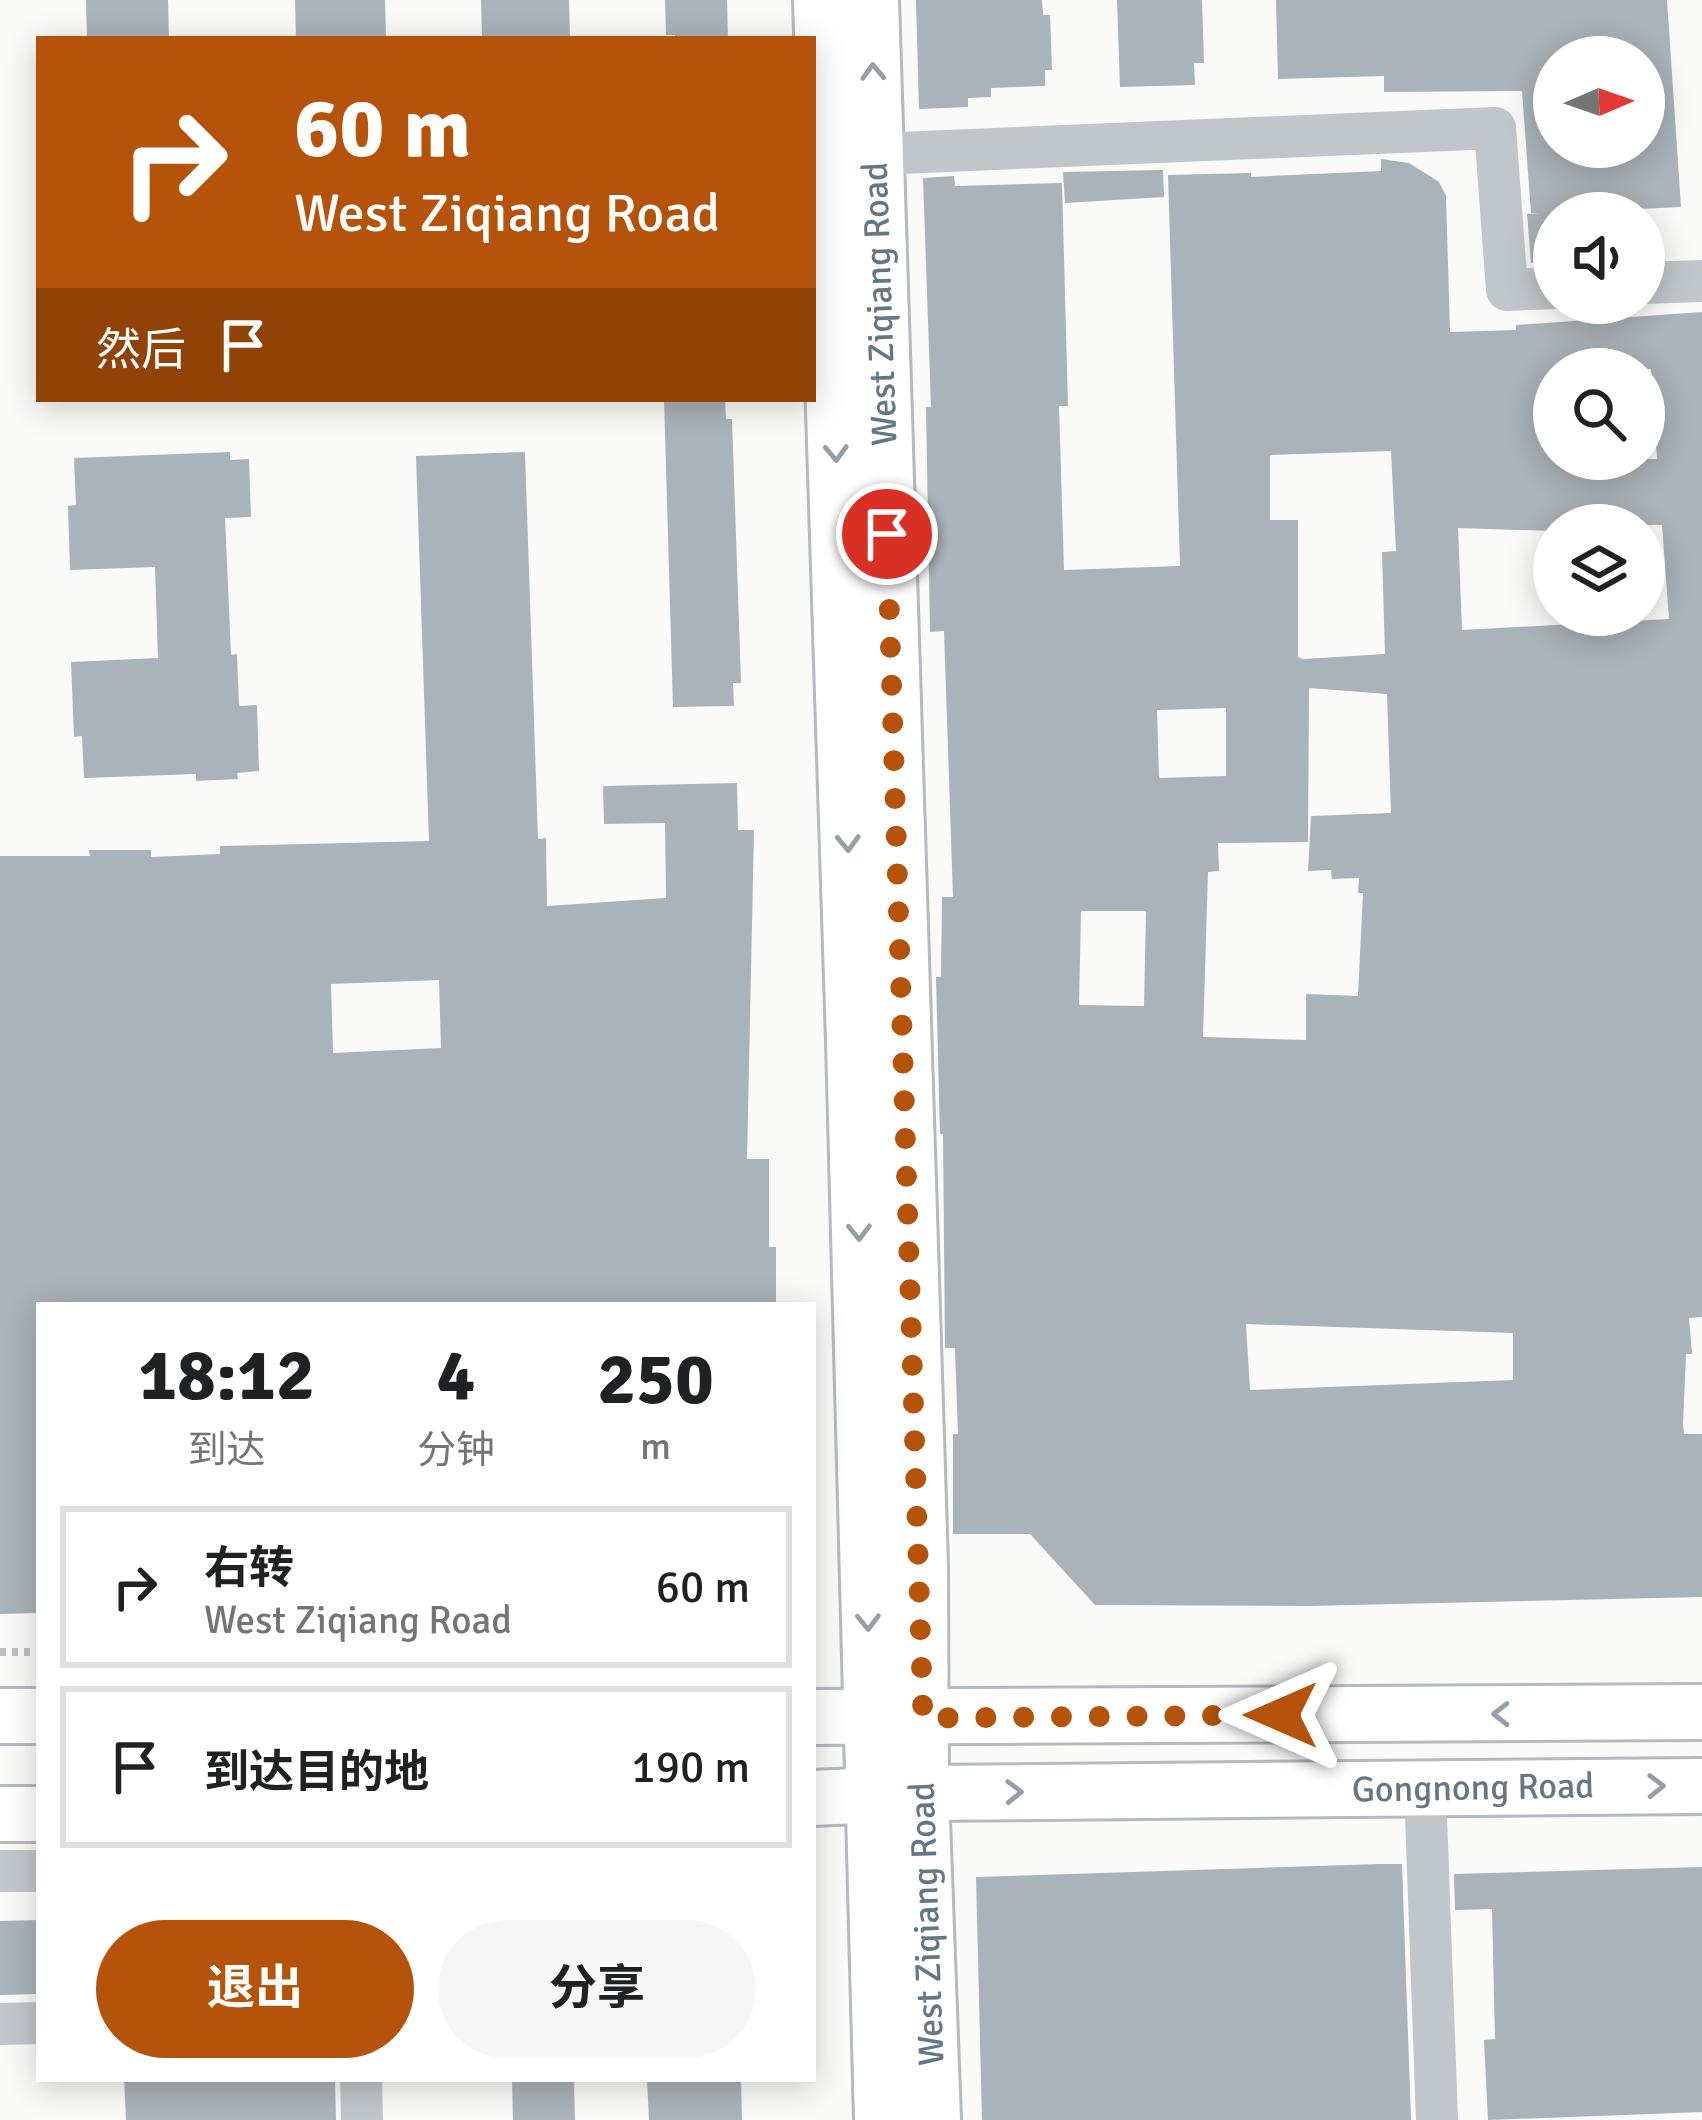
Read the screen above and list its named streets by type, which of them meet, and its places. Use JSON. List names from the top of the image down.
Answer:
{
  "streets": {
    "main road": ["West Ziqiang Road", "Gongnong Road"]
  },
  "crossings": [
    ["West Ziqiang Road", "Gongnong Road"]
  ],
  "north": "right",
  "page": {
    "turn": ["60 m", "West Ziqiang Road"],
    "then": "然后",
    "eta": [
      "18:12",
      "到达",
      "4",
      "分钟",
      "250",
      "m"
    ],
    "list": [
      {
        "name": "右转",
        "note": "West Ziqiang Road",
        "value": "60 m"
      },
      {
        "name": "到达目的地",
        "value": "190 m"
      }
    ],
    "buttons": ["退出", "分享"]
  }
}
